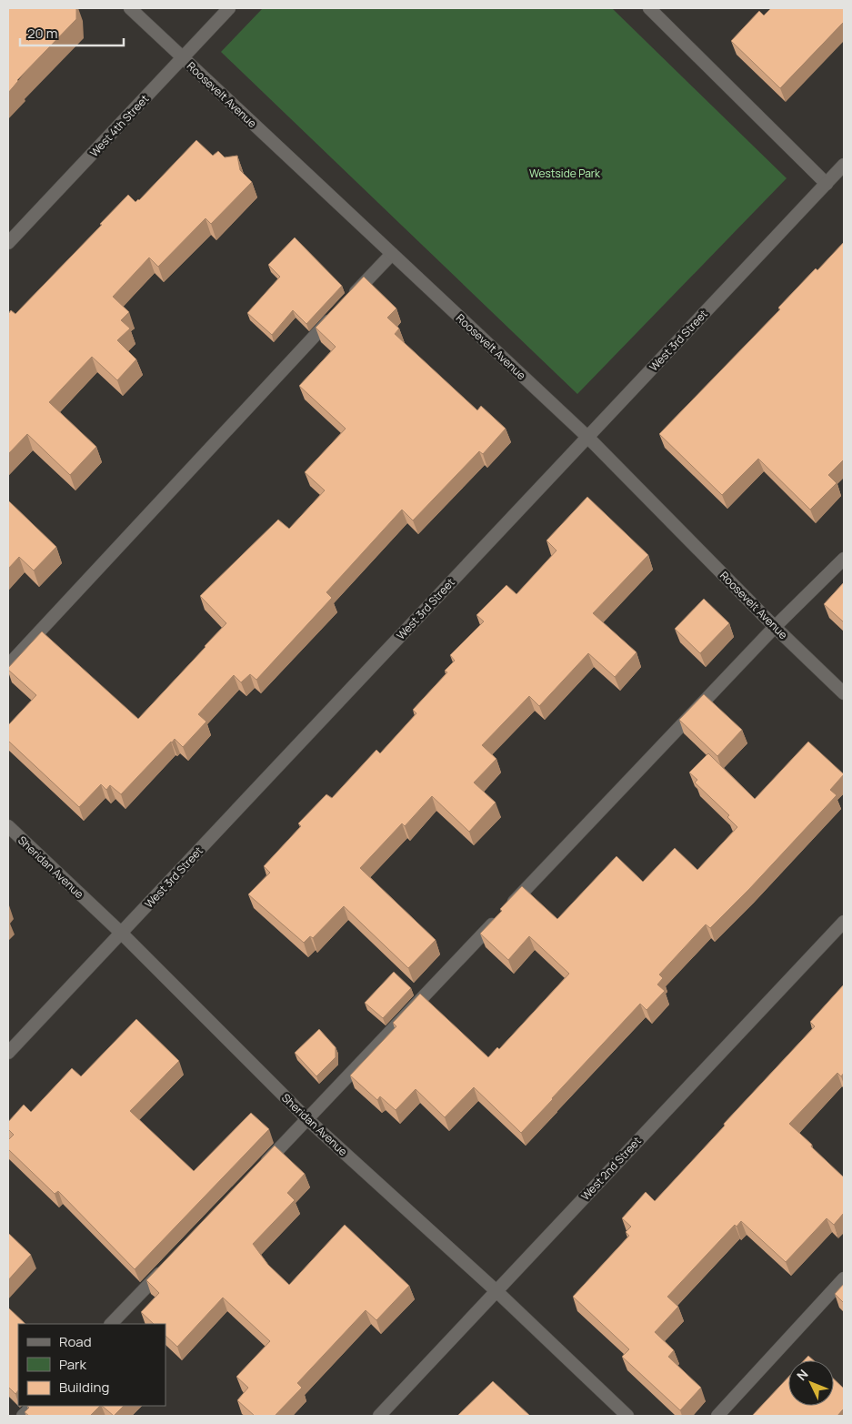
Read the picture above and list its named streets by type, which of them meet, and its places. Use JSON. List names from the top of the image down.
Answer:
{
  "streets": {
    "street": [
      "Roosevelt Avenue",
      "West 4th Street",
      "West 3rd Street",
      "Sheridan Avenue",
      "West 2nd Street"
    ]
  },
  "crossings": [
    ["Roosevelt Avenue", "West 4th Street"],
    ["Roosevelt Avenue", "West 3rd Street"],
    ["West 3rd Street", "Sheridan Avenue"],
    ["Sheridan Avenue", "West 2nd Street"]
  ],
  "parks": ["Westside Park"],
  "legend": ["Road", "Park", "Building"],
  "scale_bar": "20 m",
  "north": "top left"
}
